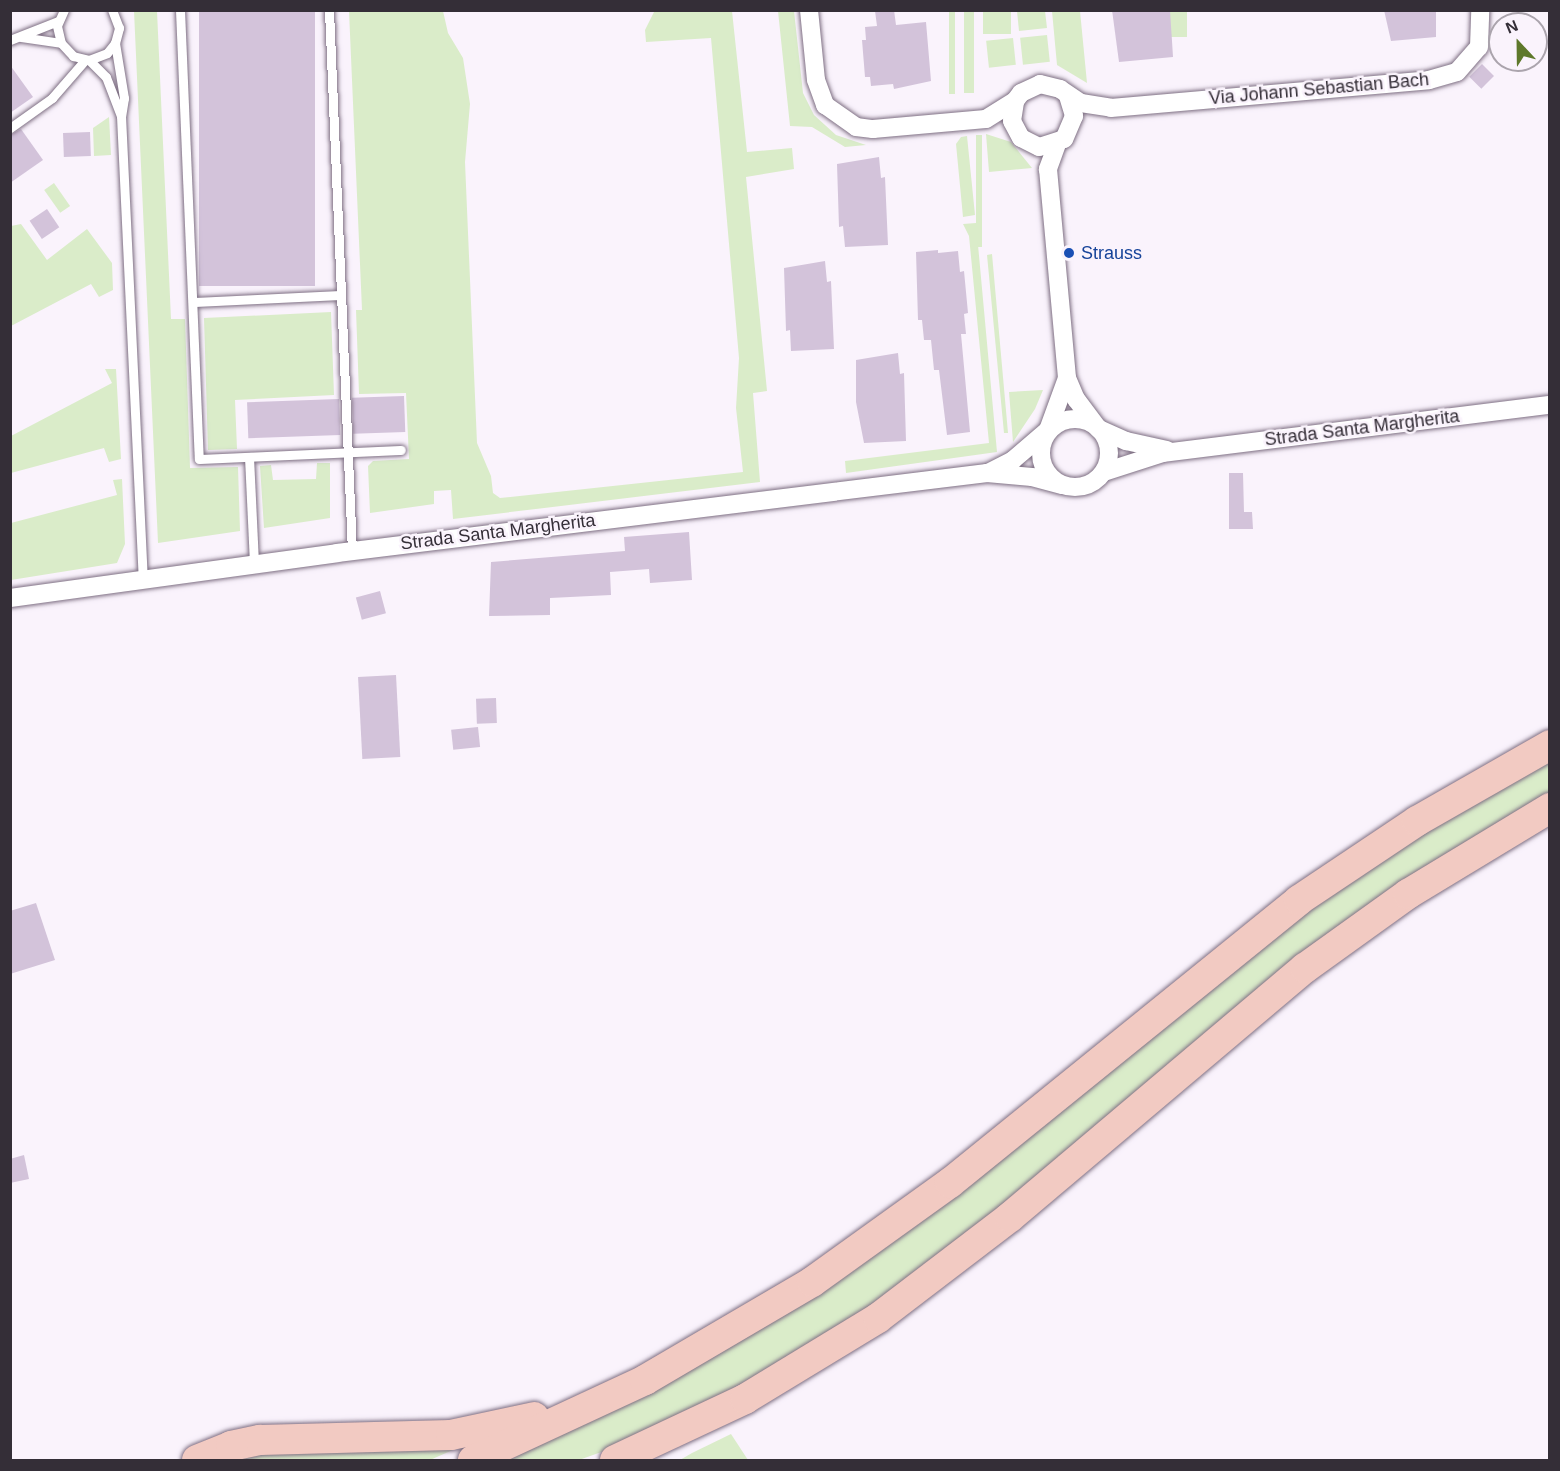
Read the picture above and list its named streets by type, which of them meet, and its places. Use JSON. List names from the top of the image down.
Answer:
{
  "streets": {
    "street": ["Via Johann Sebastian Bach", "Strada Santa Margherita"]
  },
  "places": ["Strauss"],
  "north": "top"
}
